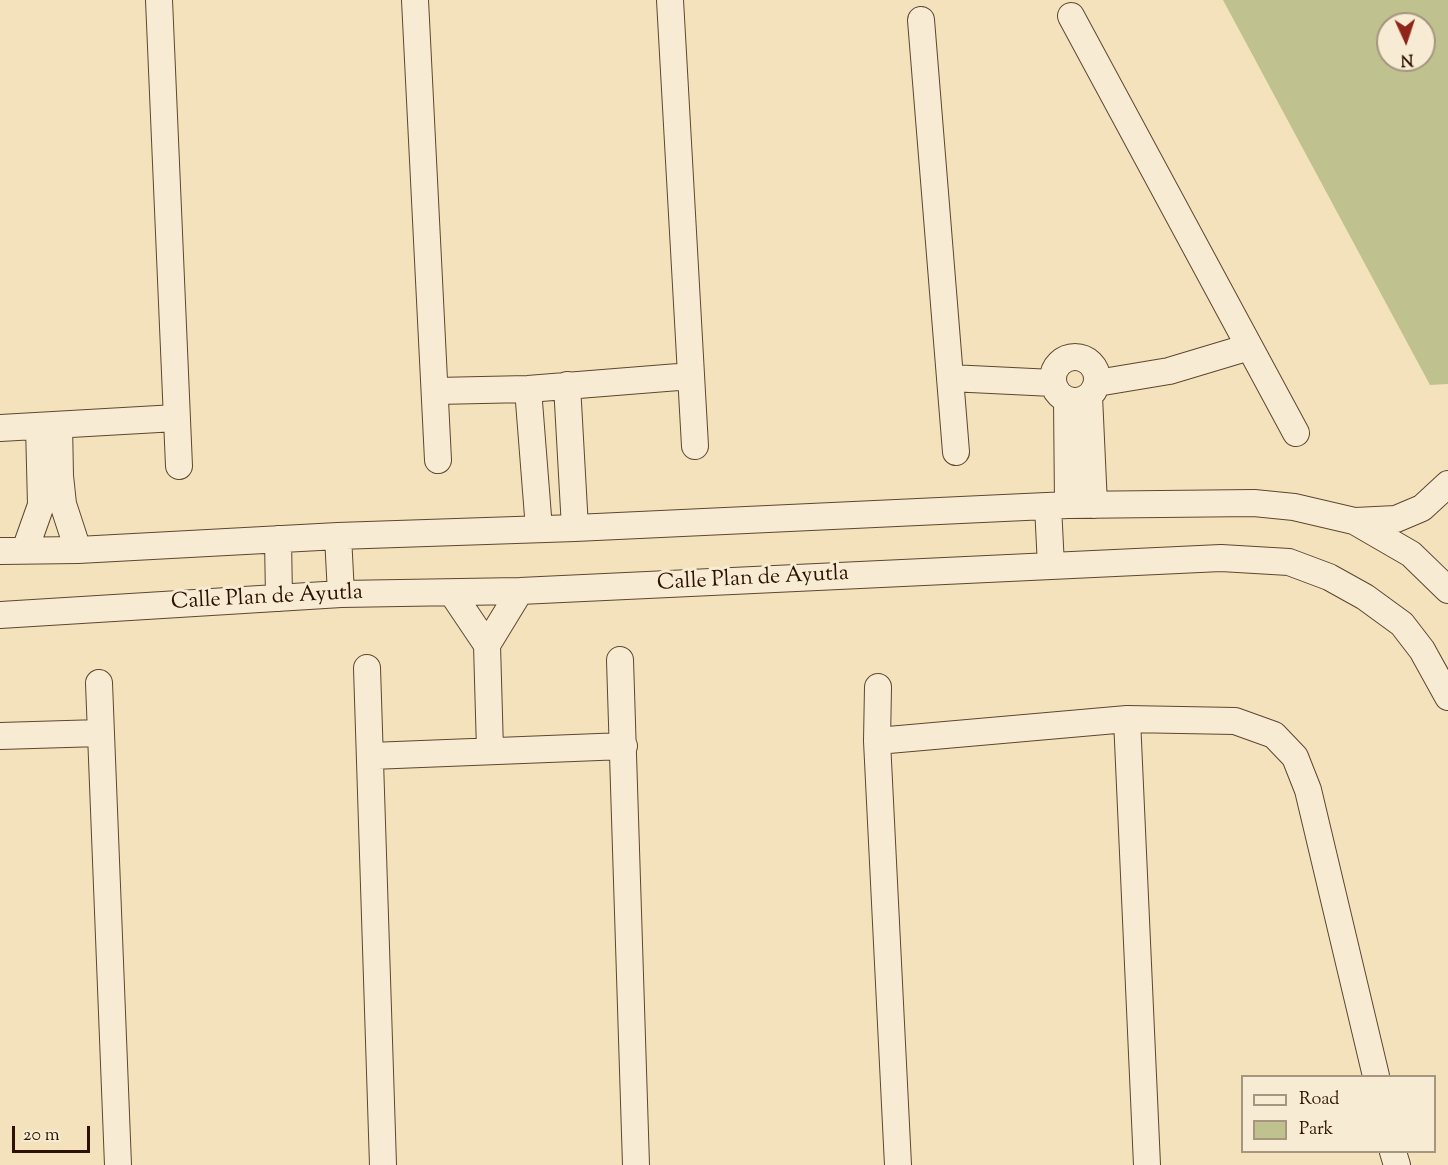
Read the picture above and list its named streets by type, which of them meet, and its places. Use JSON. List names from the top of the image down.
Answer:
{
  "streets": {
    "street": ["Calle Plan de Ayutla"]
  },
  "legend": ["Road", "Park"],
  "scale_bar": "20 m",
  "north": "bottom"
}
